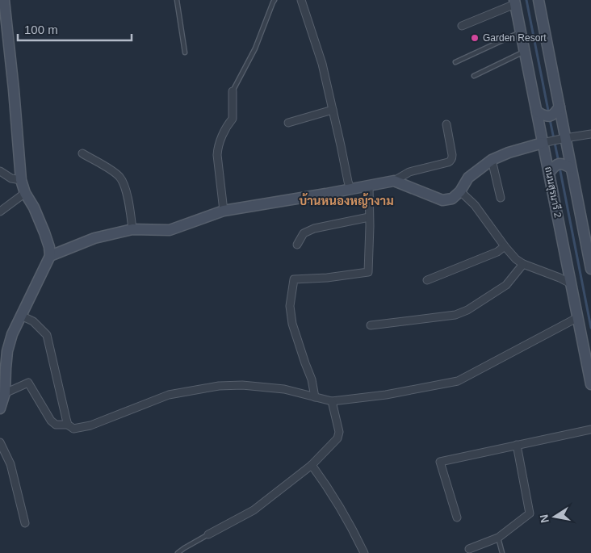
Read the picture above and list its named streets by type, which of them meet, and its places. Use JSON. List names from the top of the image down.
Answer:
{
  "streets": {
    "street": ["ถนนสุรนารี 2"]
  },
  "districts": ["บ้านหนองหญ้างาม"],
  "places": ["Garden Resort"],
  "scale_bar": "100 m",
  "north": "left"
}
